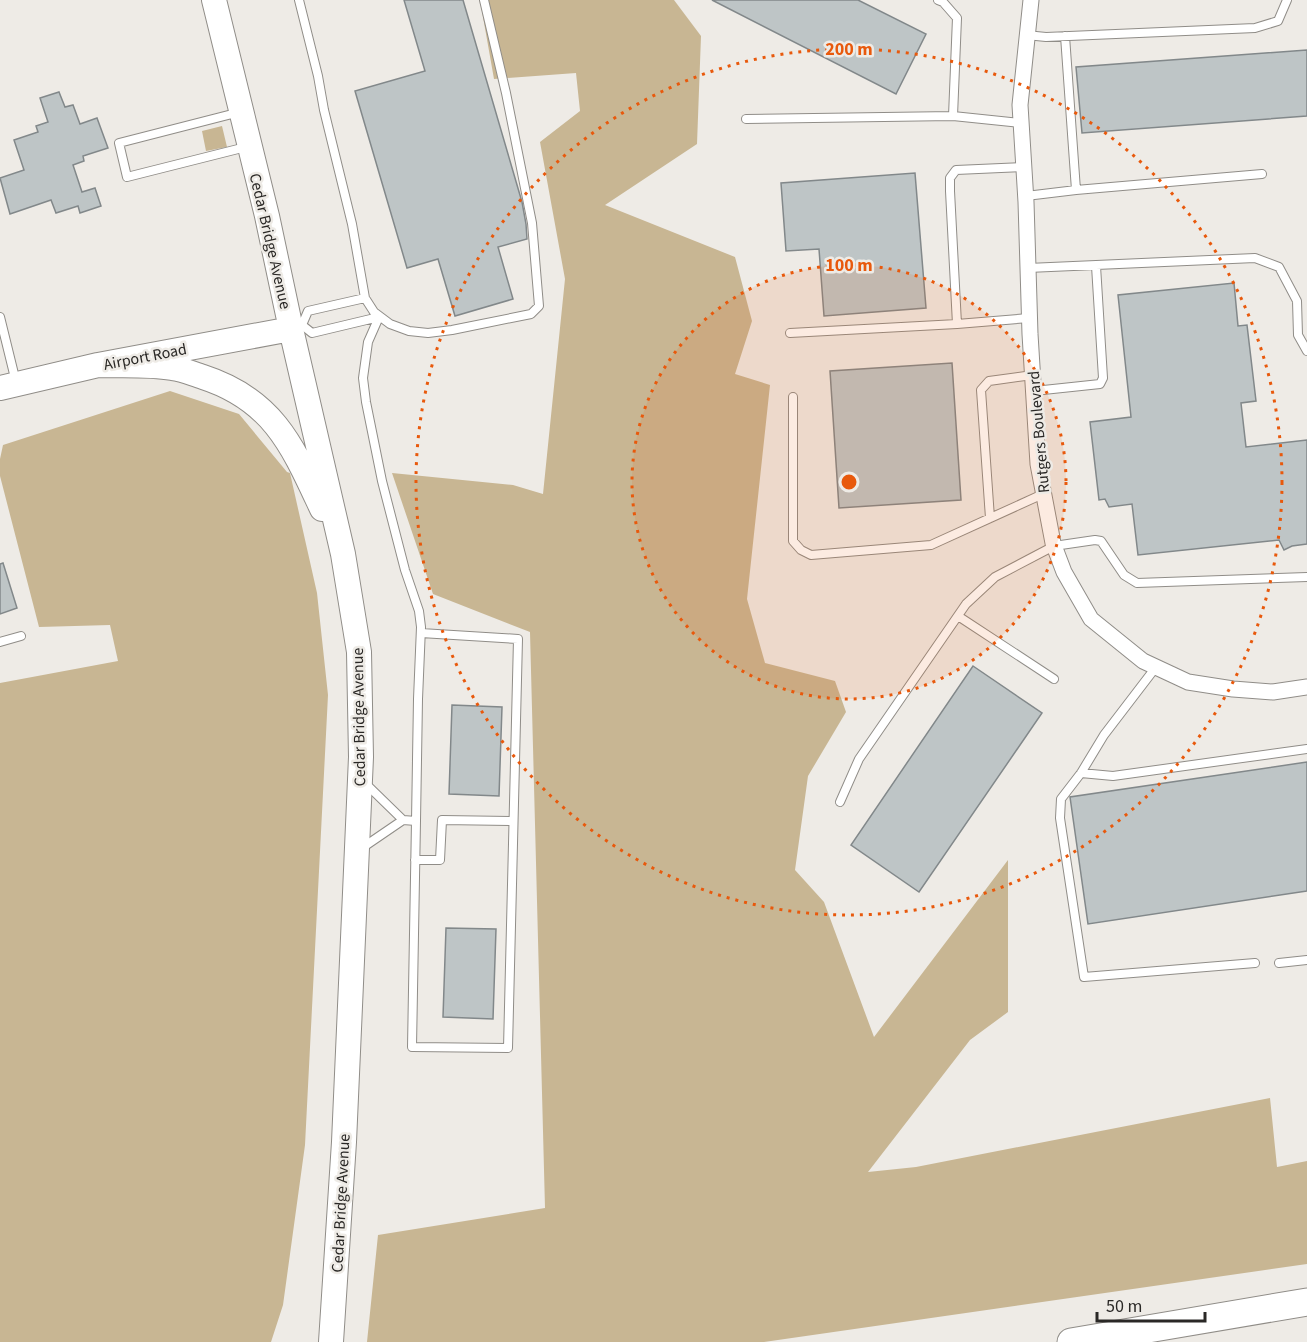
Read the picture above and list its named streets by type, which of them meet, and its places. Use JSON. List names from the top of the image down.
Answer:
{
  "streets": {
    "main road": ["Cedar Bridge Avenue", "Airport Road"],
    "street": ["Rutgers Boulevard"]
  },
  "crossings": [
    ["Cedar Bridge Avenue", "Airport Road"]
  ],
  "scale_bar": "50 m",
  "rings": ["200 m", "100 m"]
}
